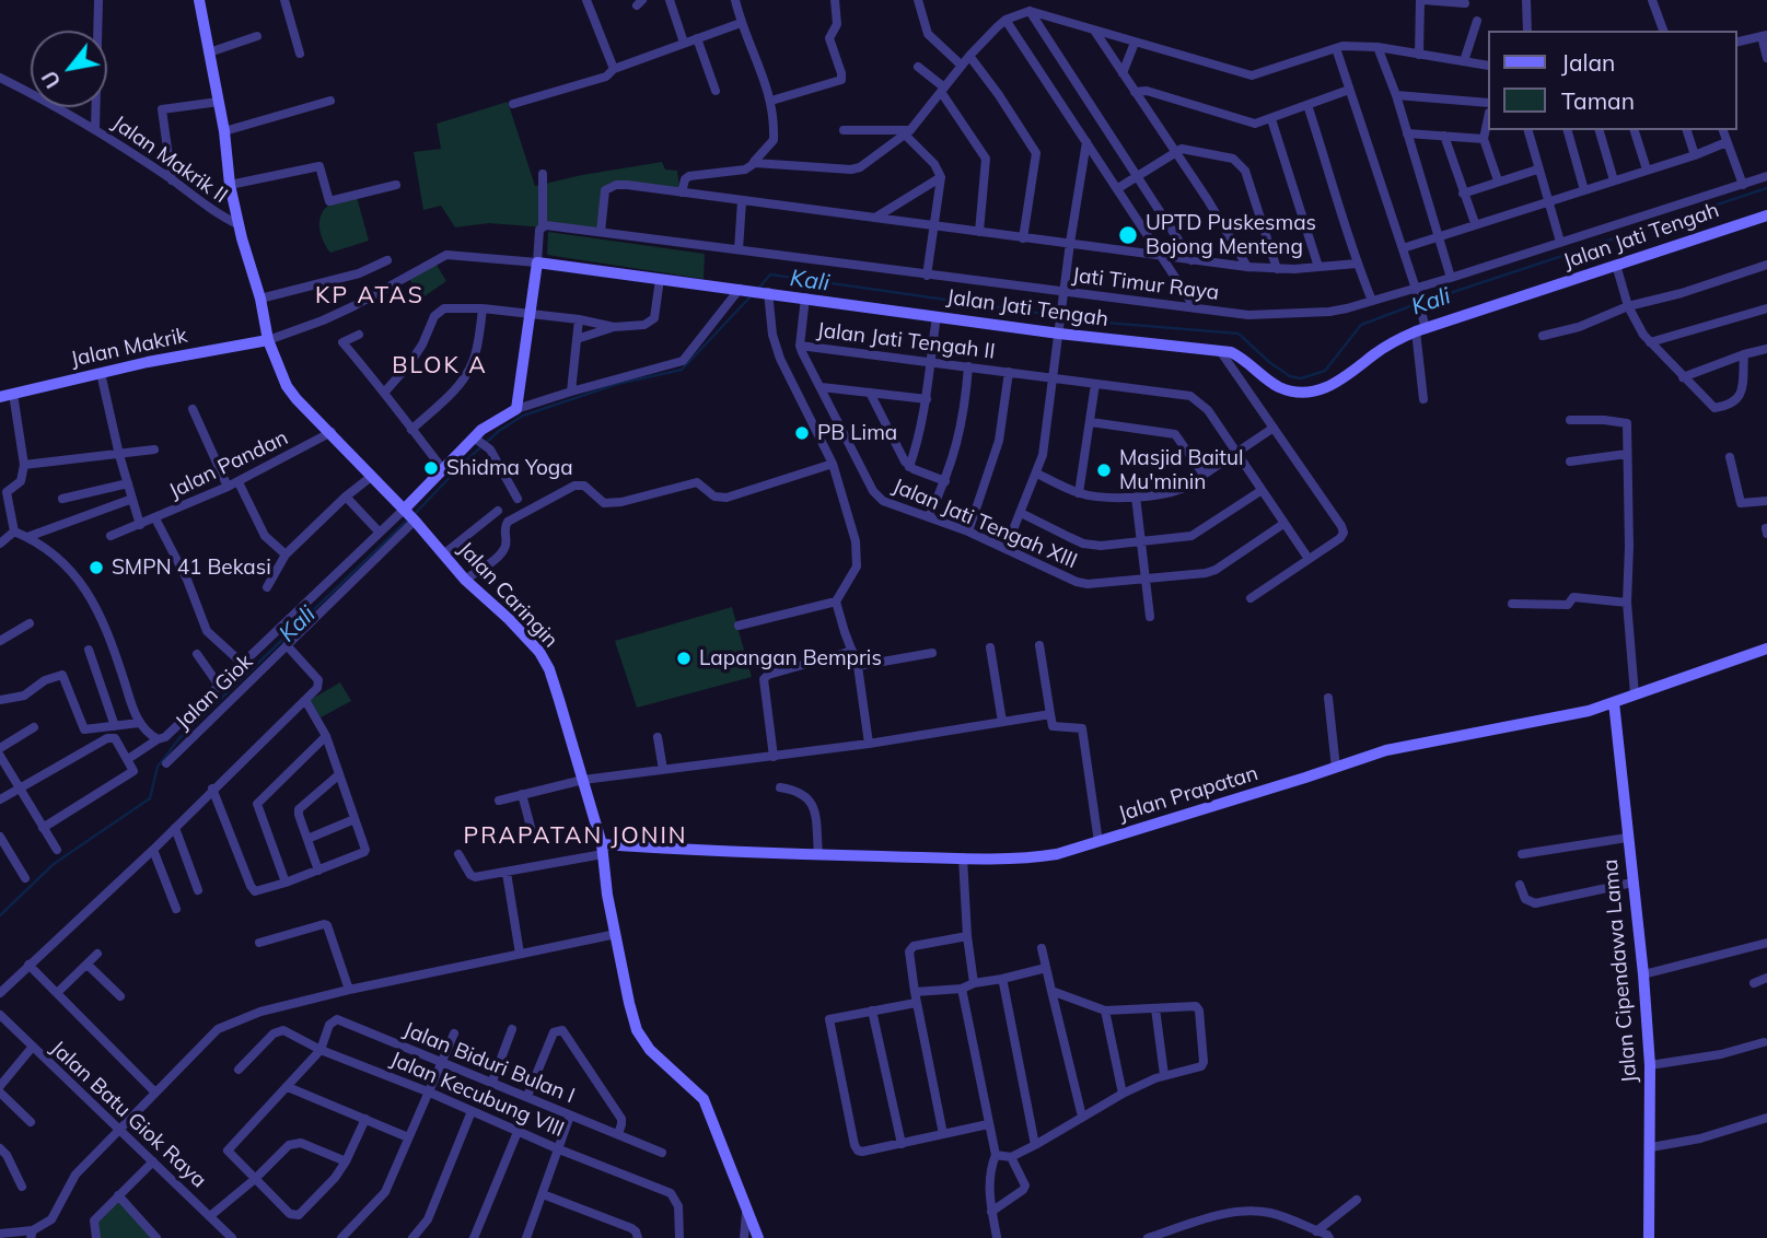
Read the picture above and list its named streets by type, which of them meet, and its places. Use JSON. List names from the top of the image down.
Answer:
{
  "streets": {
    "main road": [
      "Jalan Jati Tengah",
      "Jalan Makrik",
      "Jalan Caringin",
      "Jalan Prapatan",
      "Jalan Cipendawa Lama"
    ],
    "street": [
      "Jalan Makrik II",
      "Jati Timur Raya",
      "Jalan Jati Tengah II",
      "Jalan Pandan",
      "Jalan Jati Tengah XIII",
      "Jalan Giok",
      "Jalan Biduri Bulan I",
      "Jalan Kecubung VIII",
      "Jalan Batu Giok Raya"
    ]
  },
  "crossings": [
    ["Jalan Makrik II", "Jalan Caringin"],
    ["Jalan Jati Tengah II", "Jalan Jati Tengah XIII"],
    ["Jalan Makrik", "Jalan Caringin"],
    ["Jalan Pandan", "Jalan Caringin"],
    ["Jalan Caringin", "Jalan Giok"],
    ["Jalan Caringin", "Jalan Prapatan"],
    ["Jalan Prapatan", "Jalan Cipendawa Lama"],
    ["Jalan Biduri Bulan I", "Jalan Kecubung VIII"]
  ],
  "districts": ["KP ATAS", "BLOK A", "PRAPATAN JONIN"],
  "water": ["Kali"],
  "places": [
    "UPTD Puskesmas Bojong Menteng",
    "PB Lima",
    "Shidma Yoga",
    "Masjid Baitul Mu'minin",
    "SMPN 41 Bekasi",
    "Lapangan Bempris"
  ],
  "legend": ["Jalan", "Taman"],
  "north": "bottom left"
}
